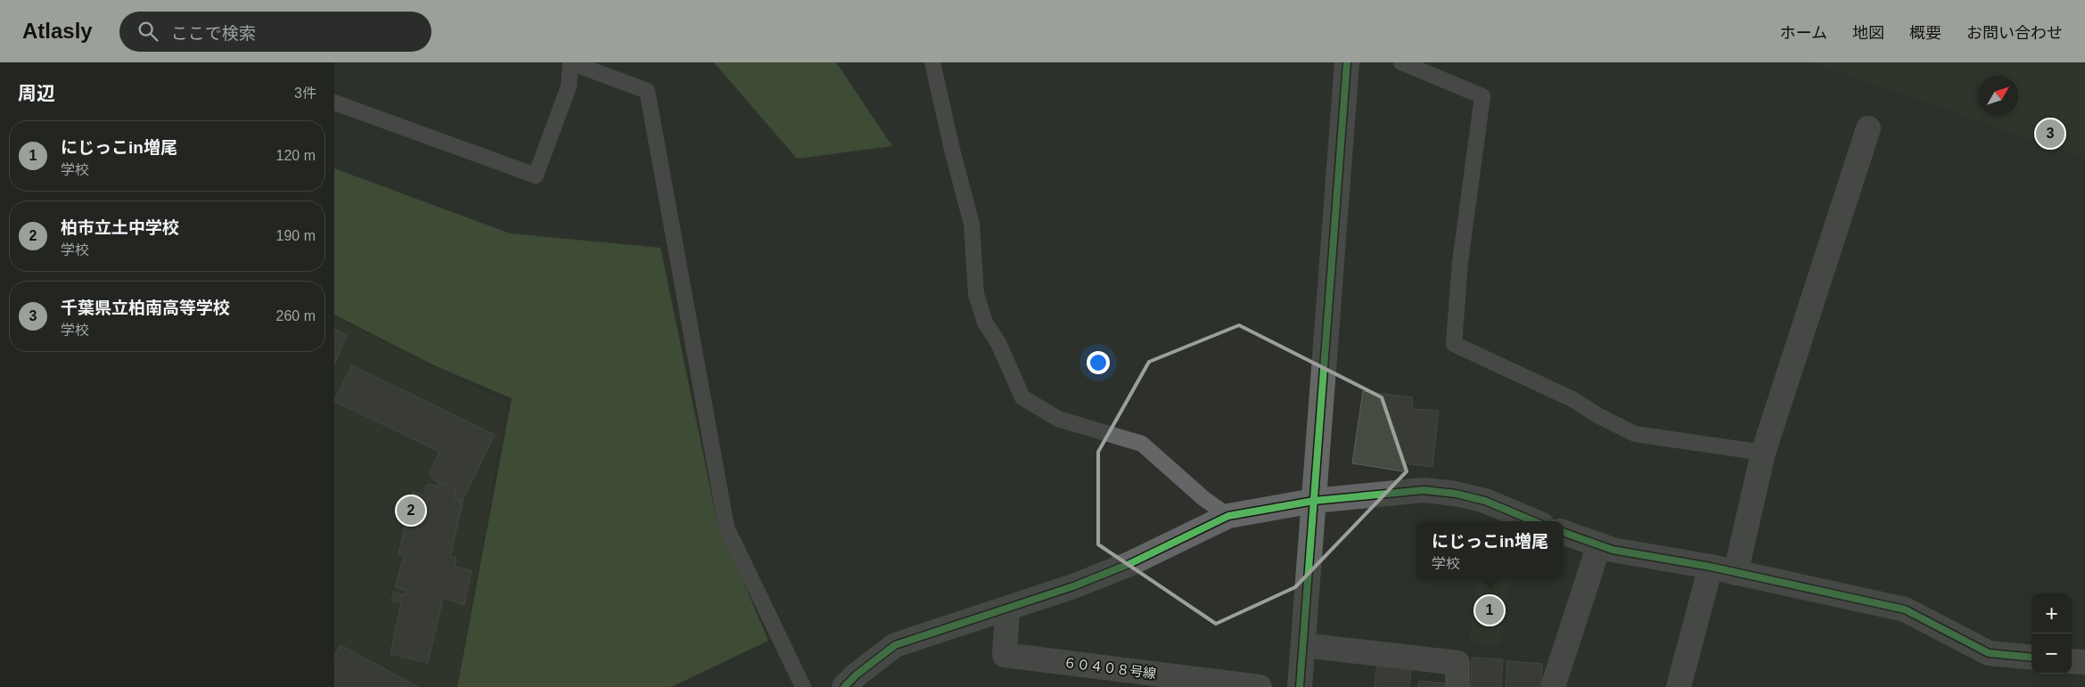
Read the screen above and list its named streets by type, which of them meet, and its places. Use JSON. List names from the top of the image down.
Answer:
{
  "streets": {
    "street": ["６０４０８号線"]
  },
  "north": "top right",
  "page": {
    "header": "Atlasly",
    "search": "ここで検索",
    "nav": [
      "ホーム",
      "地図",
      "概要",
      "お問い合わせ"
    ],
    "heading": ["周辺", "3件"],
    "pins": ["3", "2", "1"],
    "list": [
      {
        "mark": "1",
        "name": "にじっこin増尾",
        "note": "学校",
        "value": "120 m"
      },
      {
        "mark": "2",
        "name": "柏市立土中学校",
        "note": "学校",
        "value": "190 m"
      },
      {
        "mark": "3",
        "name": "千葉県立柏南高等学校",
        "note": "学校",
        "value": "260 m"
      }
    ],
    "popup": ["にじっこin増尾", "学校"],
    "map_buttons": ["+", "−"]
  }
}
